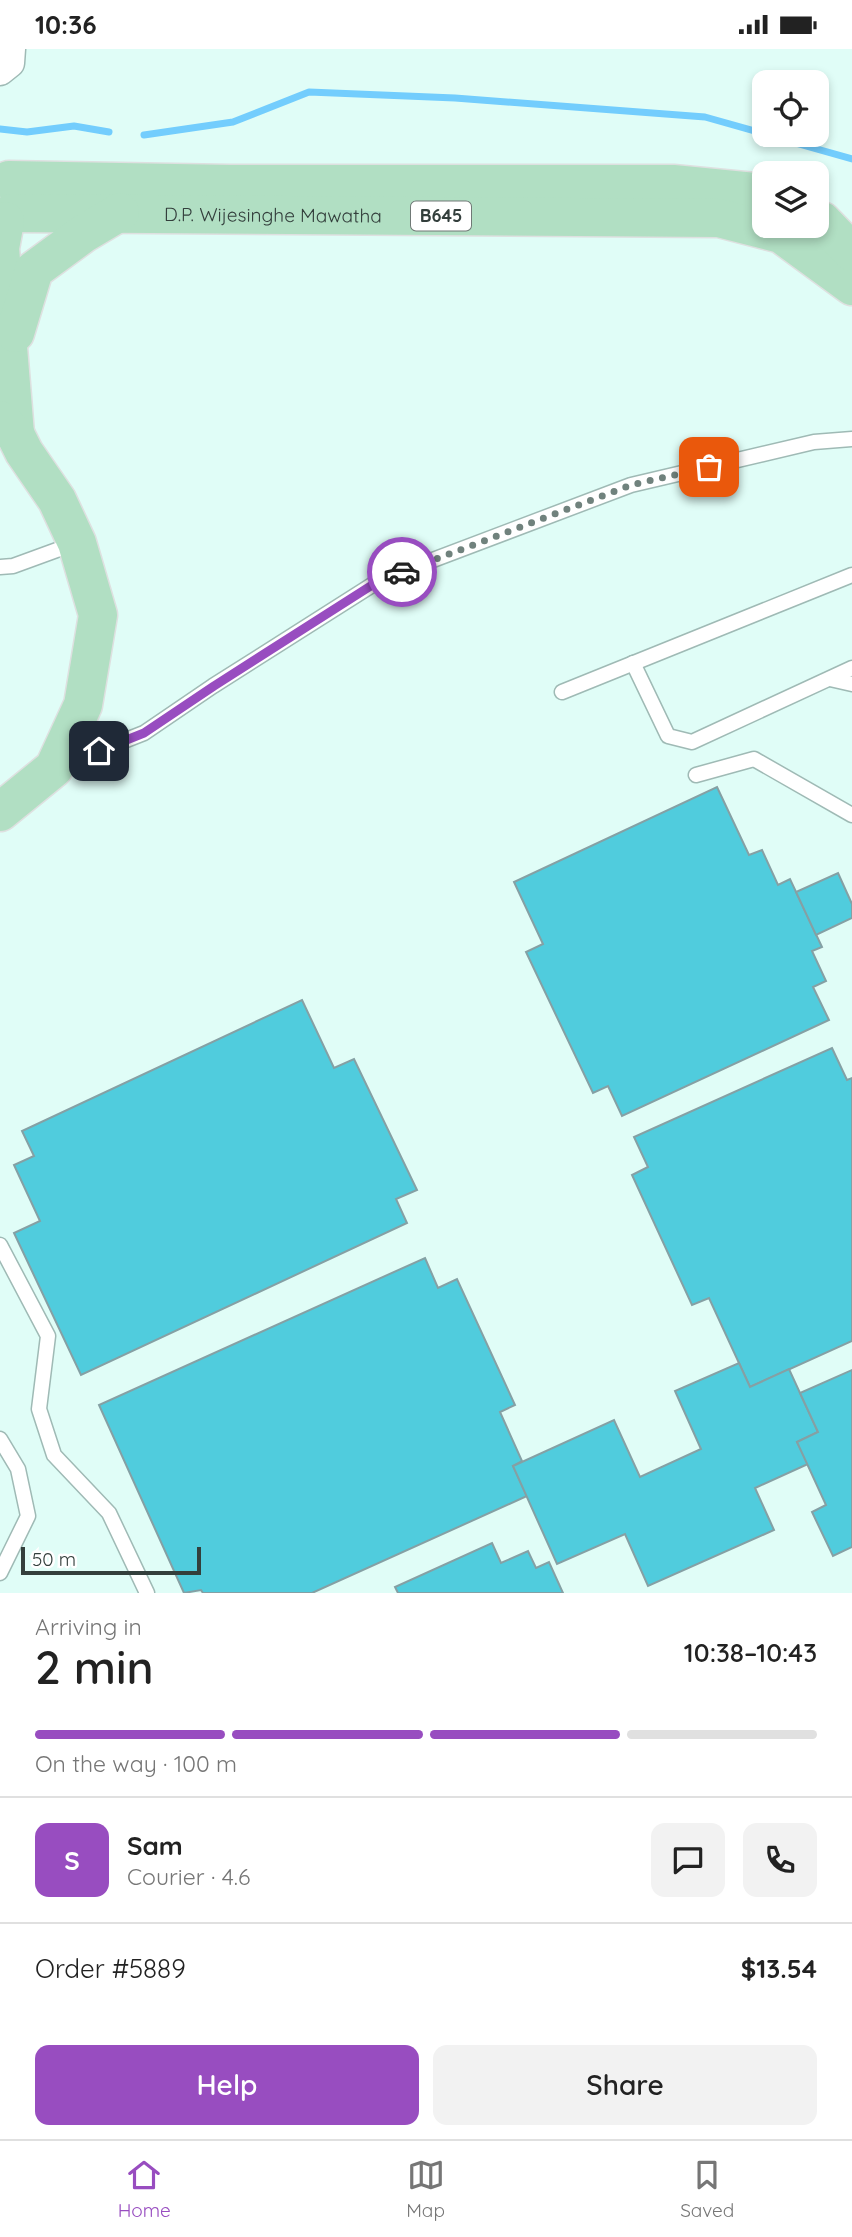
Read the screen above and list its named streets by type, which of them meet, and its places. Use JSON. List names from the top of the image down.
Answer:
{
  "streets": {
    "main road": ["D.P. Wijesinghe Mawatha", "B645"]
  },
  "scale_bar": "50 m",
  "page": {
    "status": "10:36",
    "scale": "50 m",
    "heading": ["2 min", "Arriving in", "10:38–10:43"],
    "panel": [
      "Sam",
      "Courier · 4.6",
      "Order #5889",
      "$13.54"
    ],
    "bar": "On the way · 100 m",
    "round": "S",
    "buttons": ["Help", "Share"],
    "tabs": ["Home", "Map", "Saved"]
  }
}
